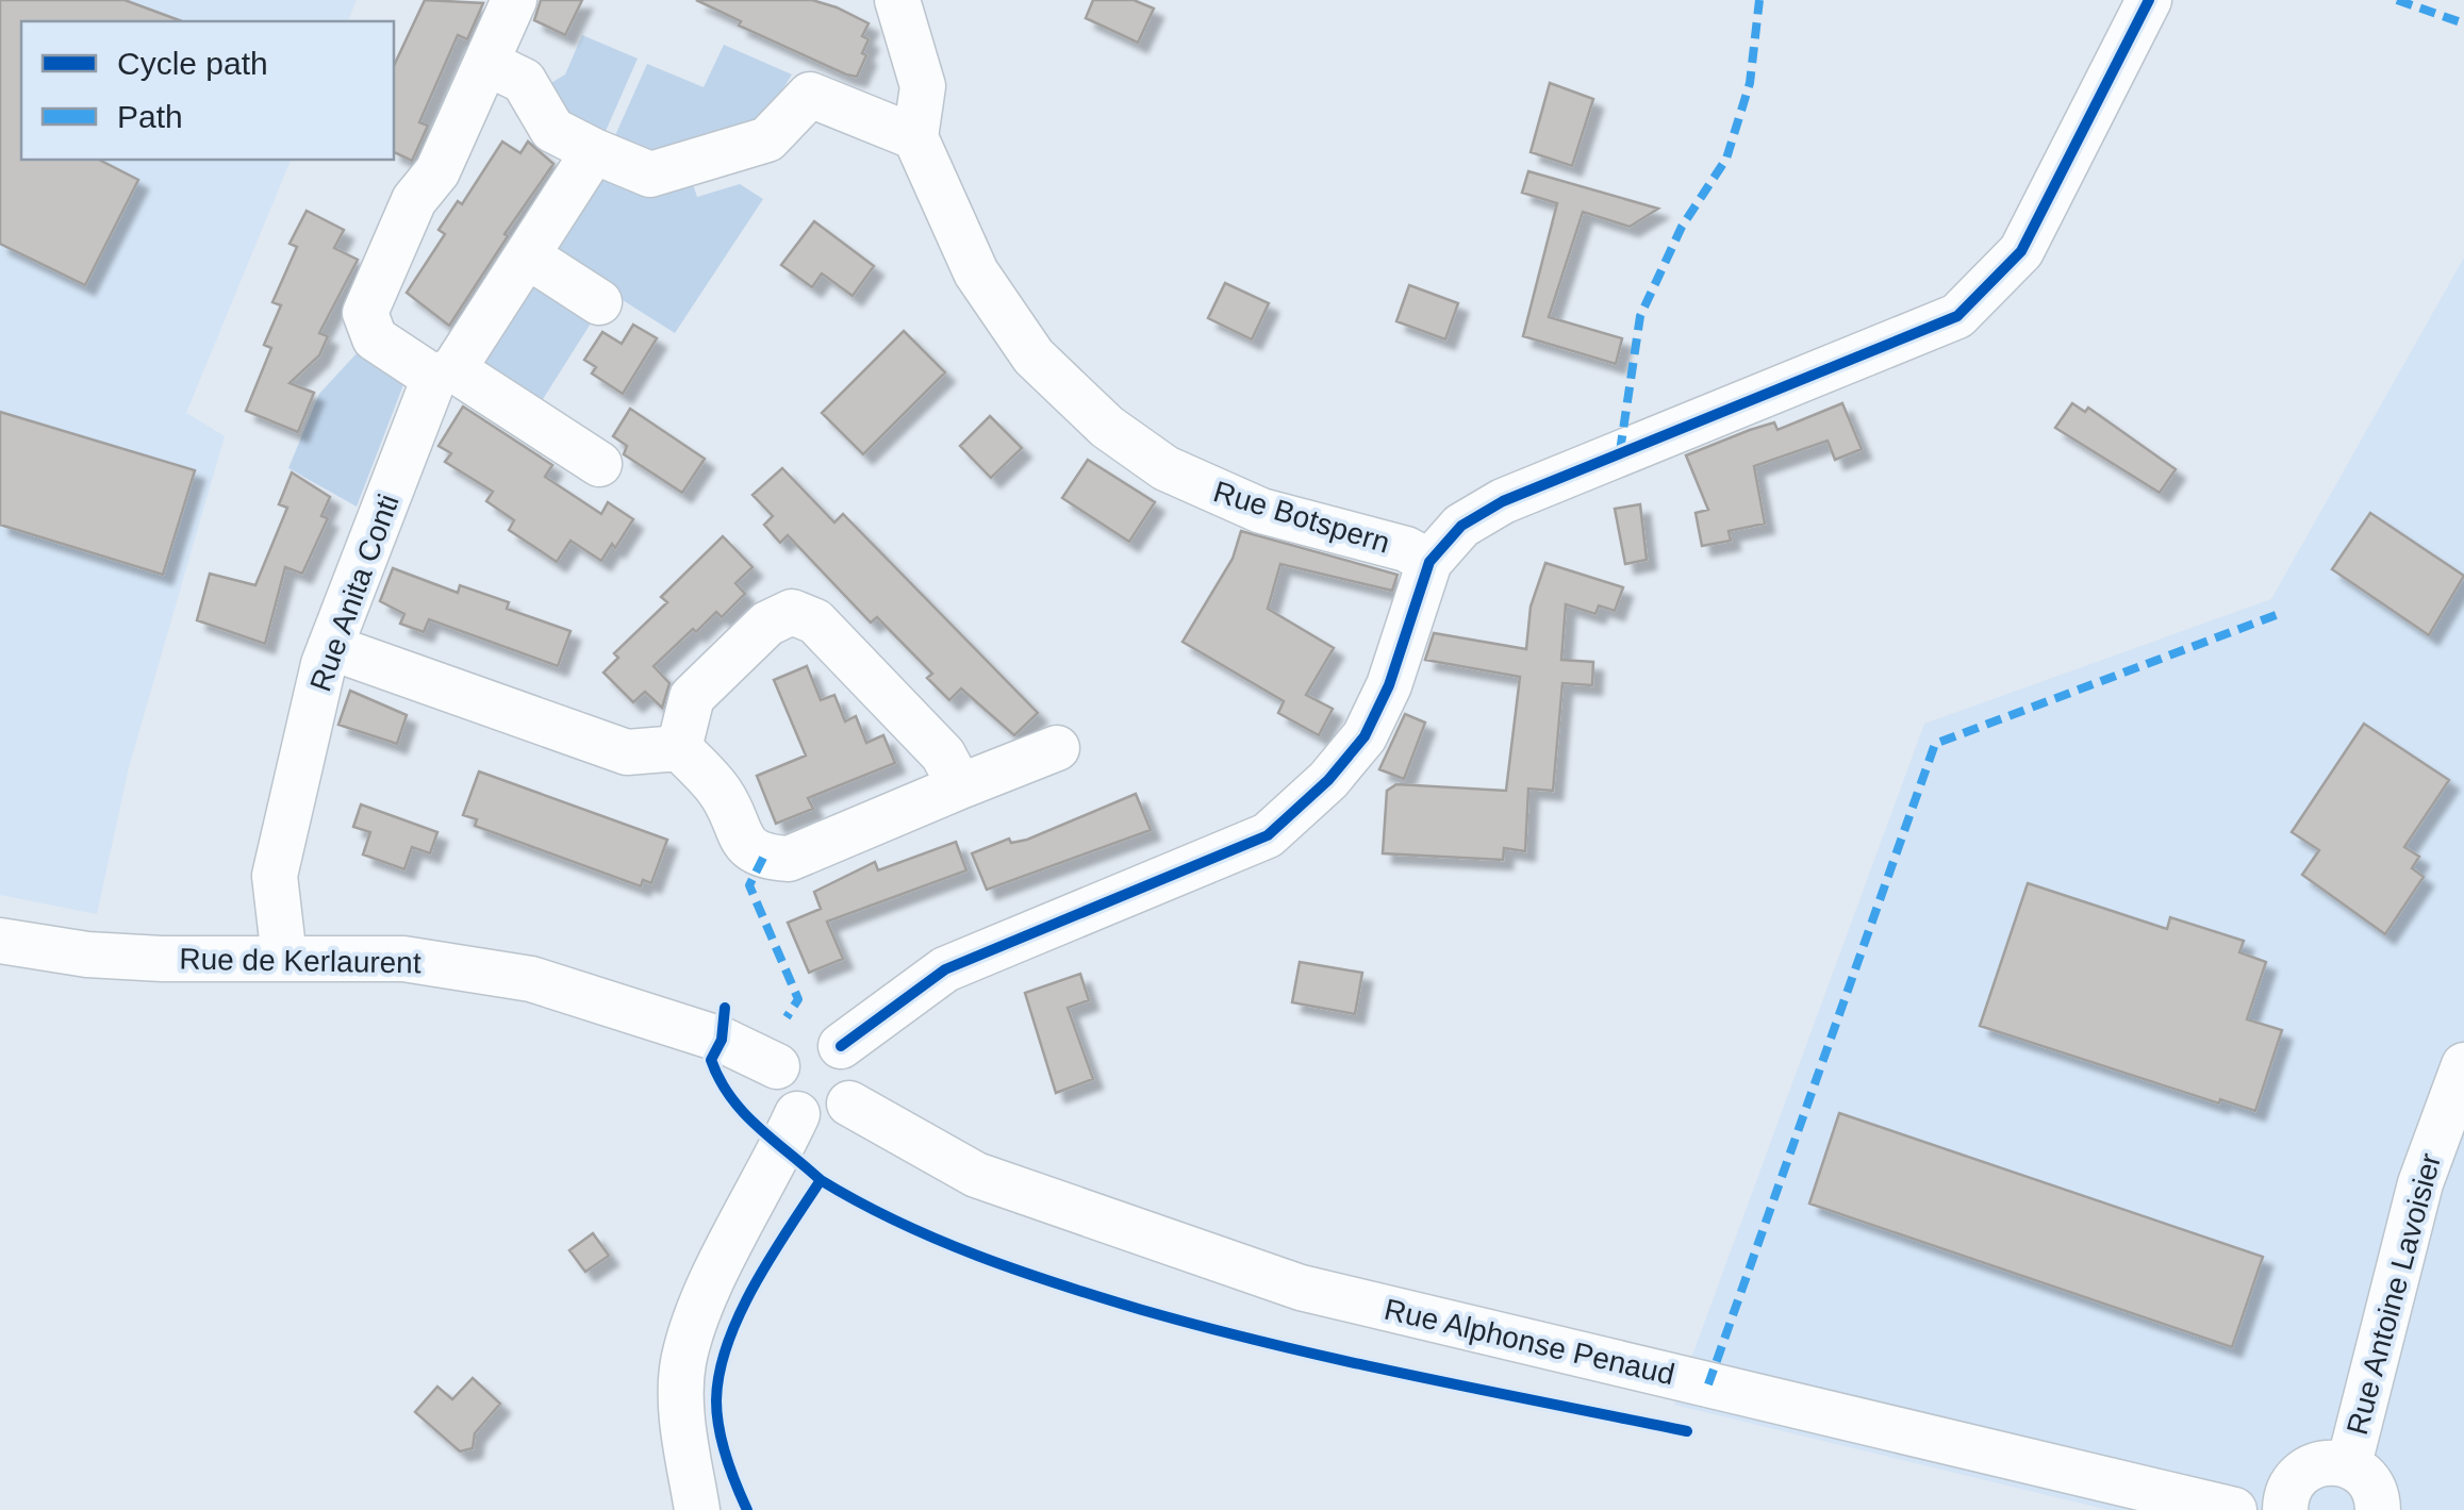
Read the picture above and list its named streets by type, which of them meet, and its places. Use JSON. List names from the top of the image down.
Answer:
{
  "streets": {
    "street": [
      "Rue Botspern",
      "Rue Anita Conti",
      "Rue de Kerlaurent",
      "Rue Antoine Lavoisier",
      "Rue Alphonse Penaud"
    ]
  },
  "crossings": [
    ["Rue Anita Conti", "Rue de Kerlaurent"],
    ["Rue de Kerlaurent", "Rue Alphonse Penaud"]
  ],
  "legend": ["Cycle path", "Path"]
}
